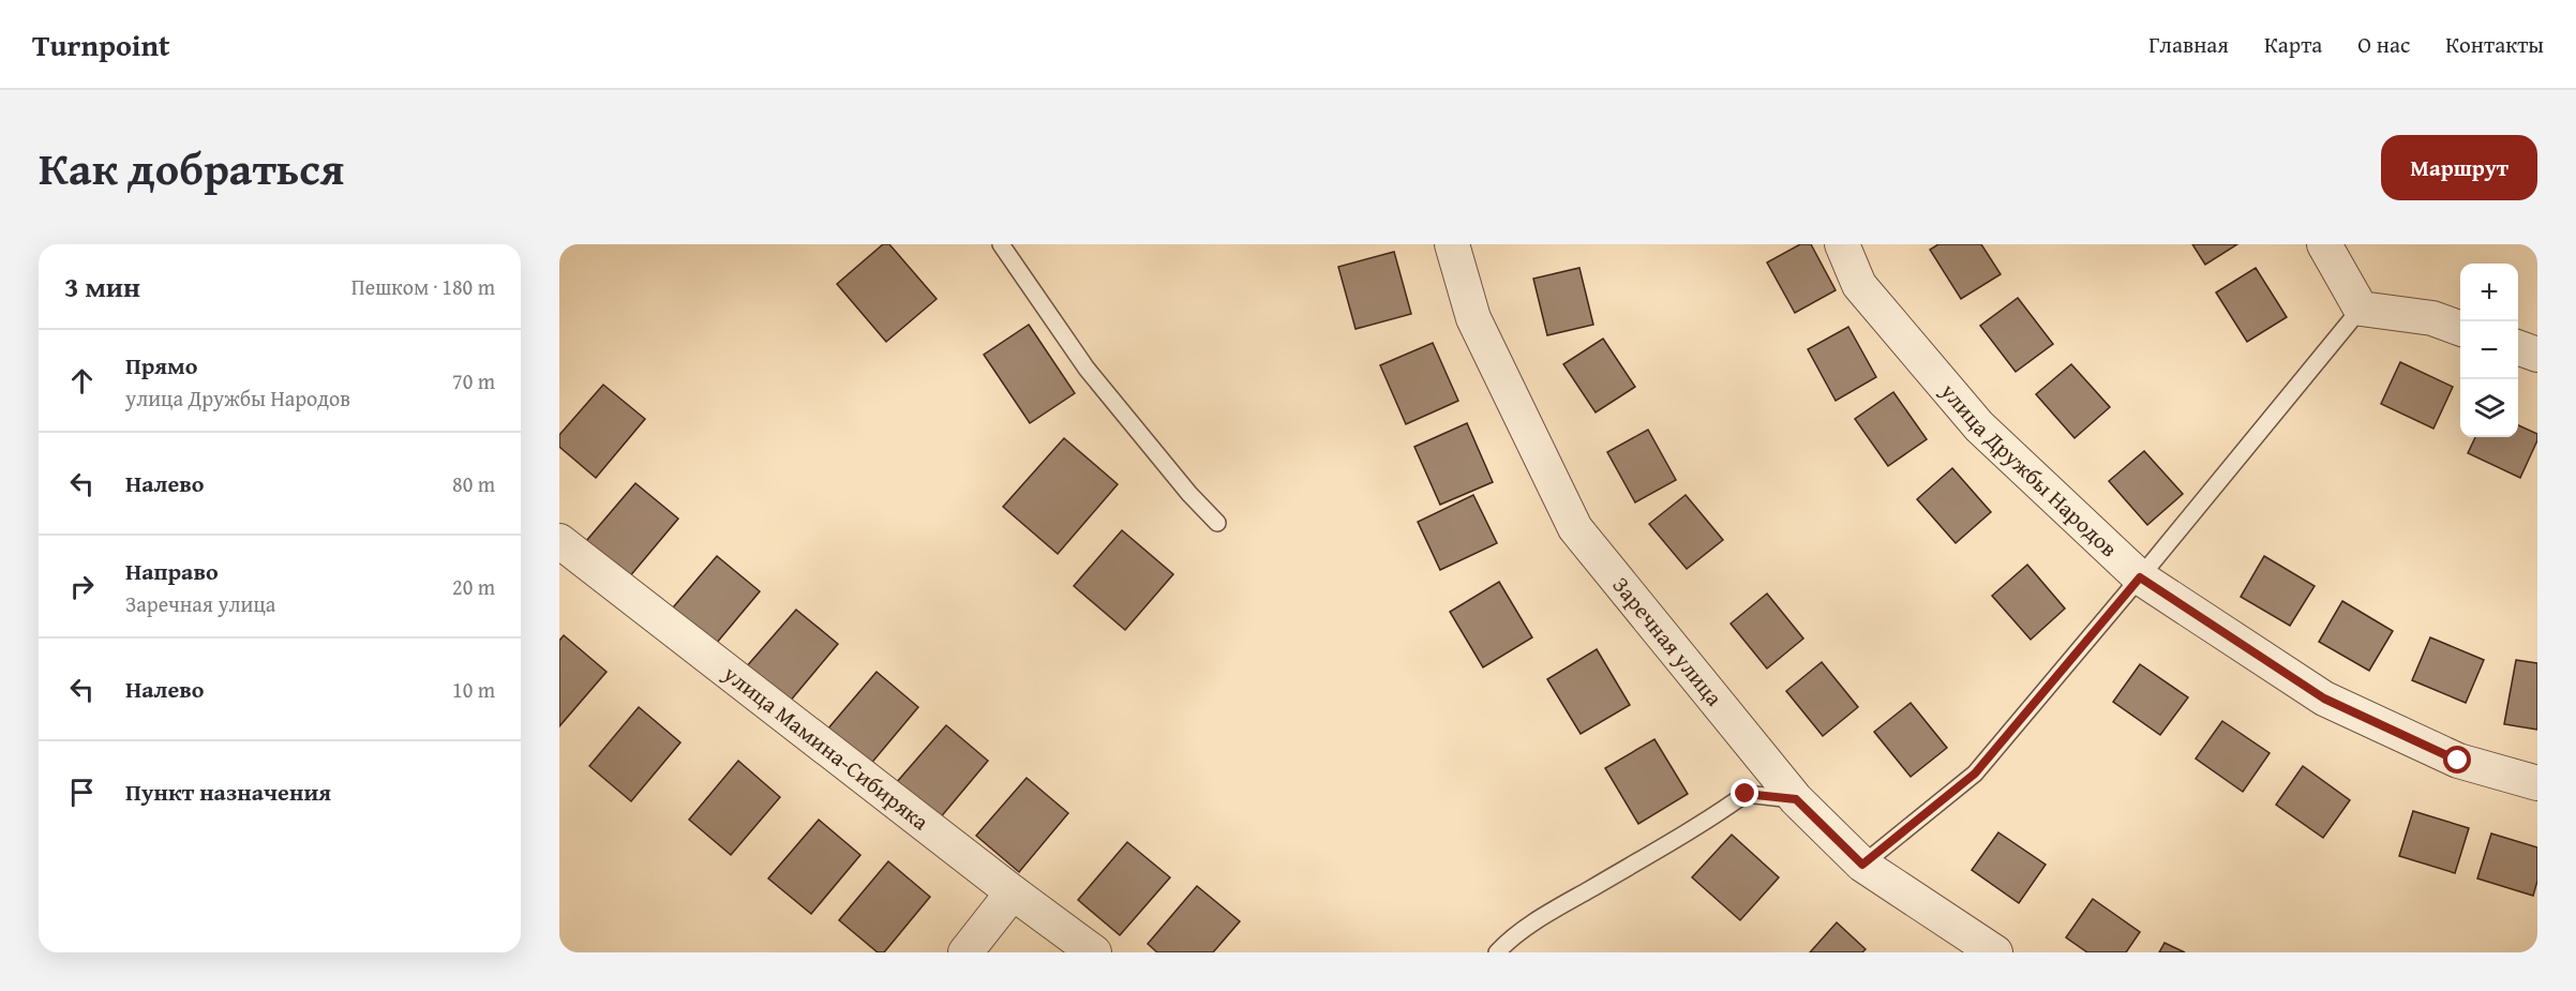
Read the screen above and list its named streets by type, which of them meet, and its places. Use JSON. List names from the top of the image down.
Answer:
{
  "streets": {
    "street": ["улица Дружбы Народов", "Заречная улица", "улица Мамина-Сибиряка"]
  },
  "page": {
    "header": "Turnpoint",
    "nav": [
      "Главная",
      "Карта",
      "О нас",
      "Контакты"
    ],
    "title": "Как добраться",
    "buttons": "Маршрут",
    "heading": ["3 мин", "Пешком · 180 m"],
    "map_buttons": ["+", "−"],
    "list": [
      ["Прямо", "улица Дружбы Народов", "70 m"],
      ["Налево", "80 m"],
      ["Направо", "Заречная улица", "20 m"],
      ["Налево", "10 m"],
      "Пункт назначения"
    ]
  }
}
